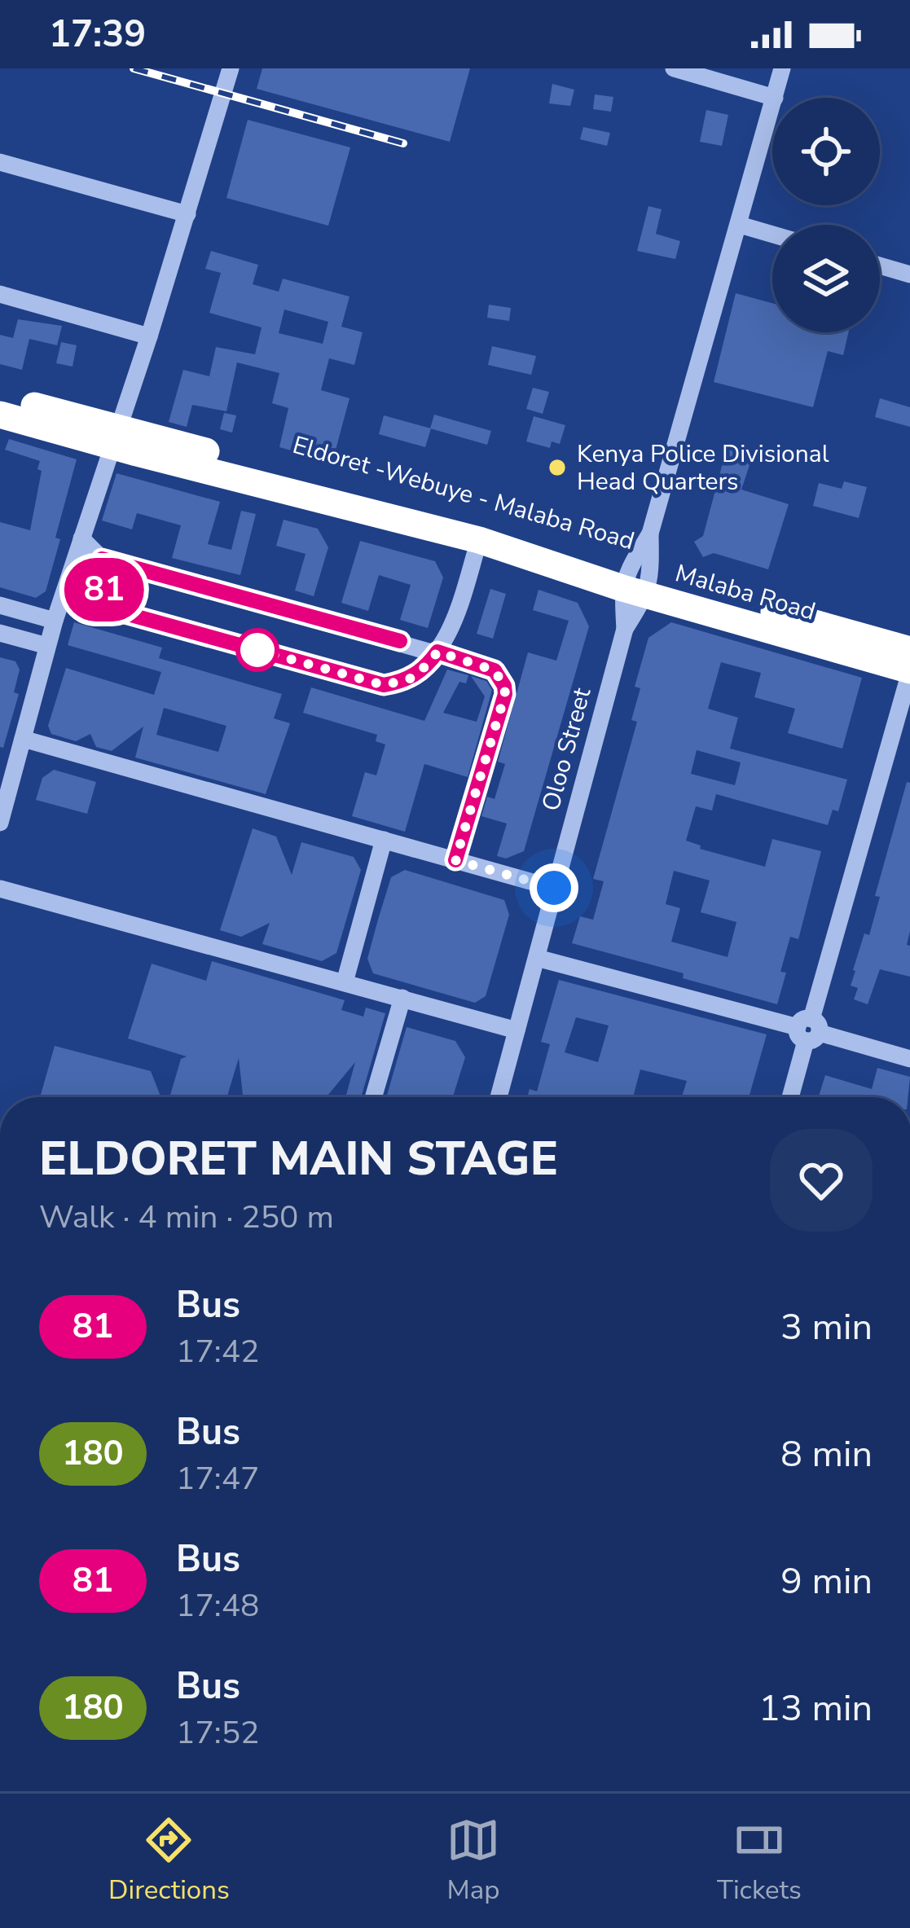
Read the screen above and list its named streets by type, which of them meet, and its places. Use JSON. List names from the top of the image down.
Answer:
{
  "streets": {
    "highway": ["Eldoret -Webuye - Malaba Road", "Malaba Road"],
    "street": ["Oloo Street"]
  },
  "crossings": [
    ["Eldoret -Webuye - Malaba Road", "Malaba Road"],
    ["Eldoret -Webuye - Malaba Road", "Oloo Street"],
    ["Malaba Road", "Oloo Street"]
  ],
  "places": ["Kenya Police Divisional Head Quarters"],
  "lines": ["bus line 81"],
  "page": {
    "status": "17:39",
    "on_map": "81",
    "heading": ["ELDORET MAIN STAGE", "Walk · 4 min · 250 m"],
    "list": [
      {
        "mark": "81",
        "name": "Bus",
        "note": "17:42",
        "value": "3 min"
      },
      {
        "mark": "180",
        "name": "Bus",
        "note": "17:47",
        "value": "8 min"
      },
      {
        "mark": "81",
        "name": "Bus",
        "note": "17:48",
        "value": "9 min"
      },
      {
        "mark": "180",
        "name": "Bus",
        "note": "17:52",
        "value": "13 min"
      }
    ],
    "tabs": ["Directions", "Map", "Tickets"]
  }
}
